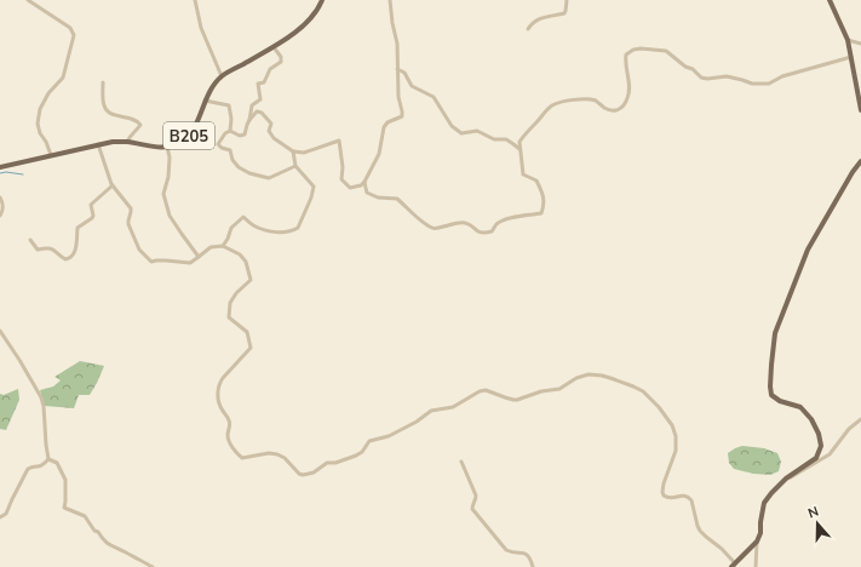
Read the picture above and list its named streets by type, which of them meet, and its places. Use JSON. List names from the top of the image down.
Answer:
{
  "streets": {
    "main road": ["B205"]
  },
  "north": "top"
}
